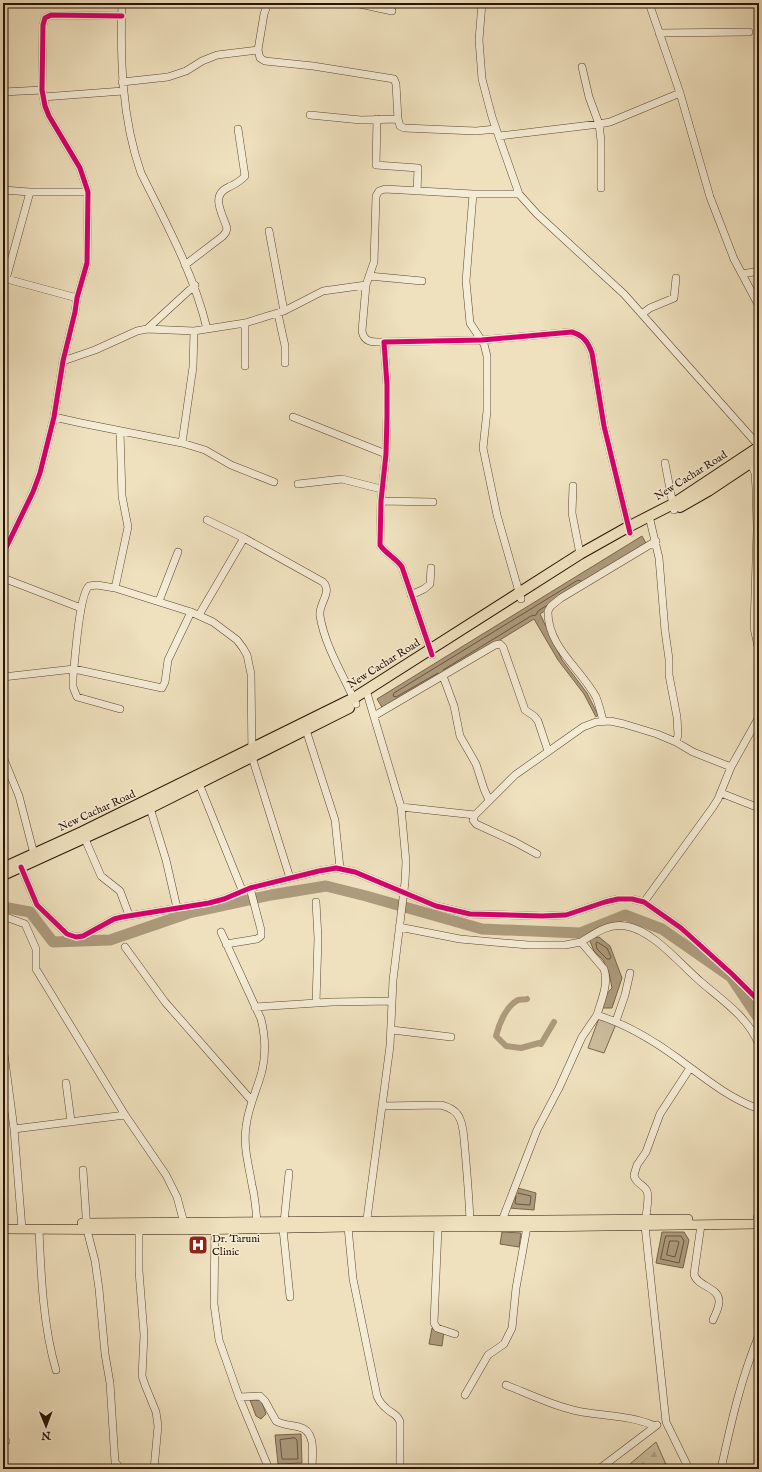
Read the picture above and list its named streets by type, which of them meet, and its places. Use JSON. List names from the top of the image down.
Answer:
{
  "streets": {
    "highway": ["New Cachar Road"]
  },
  "places": {
    "hospital": ["Dr. Taruni Clinic"]
  },
  "north": "bottom"
}
